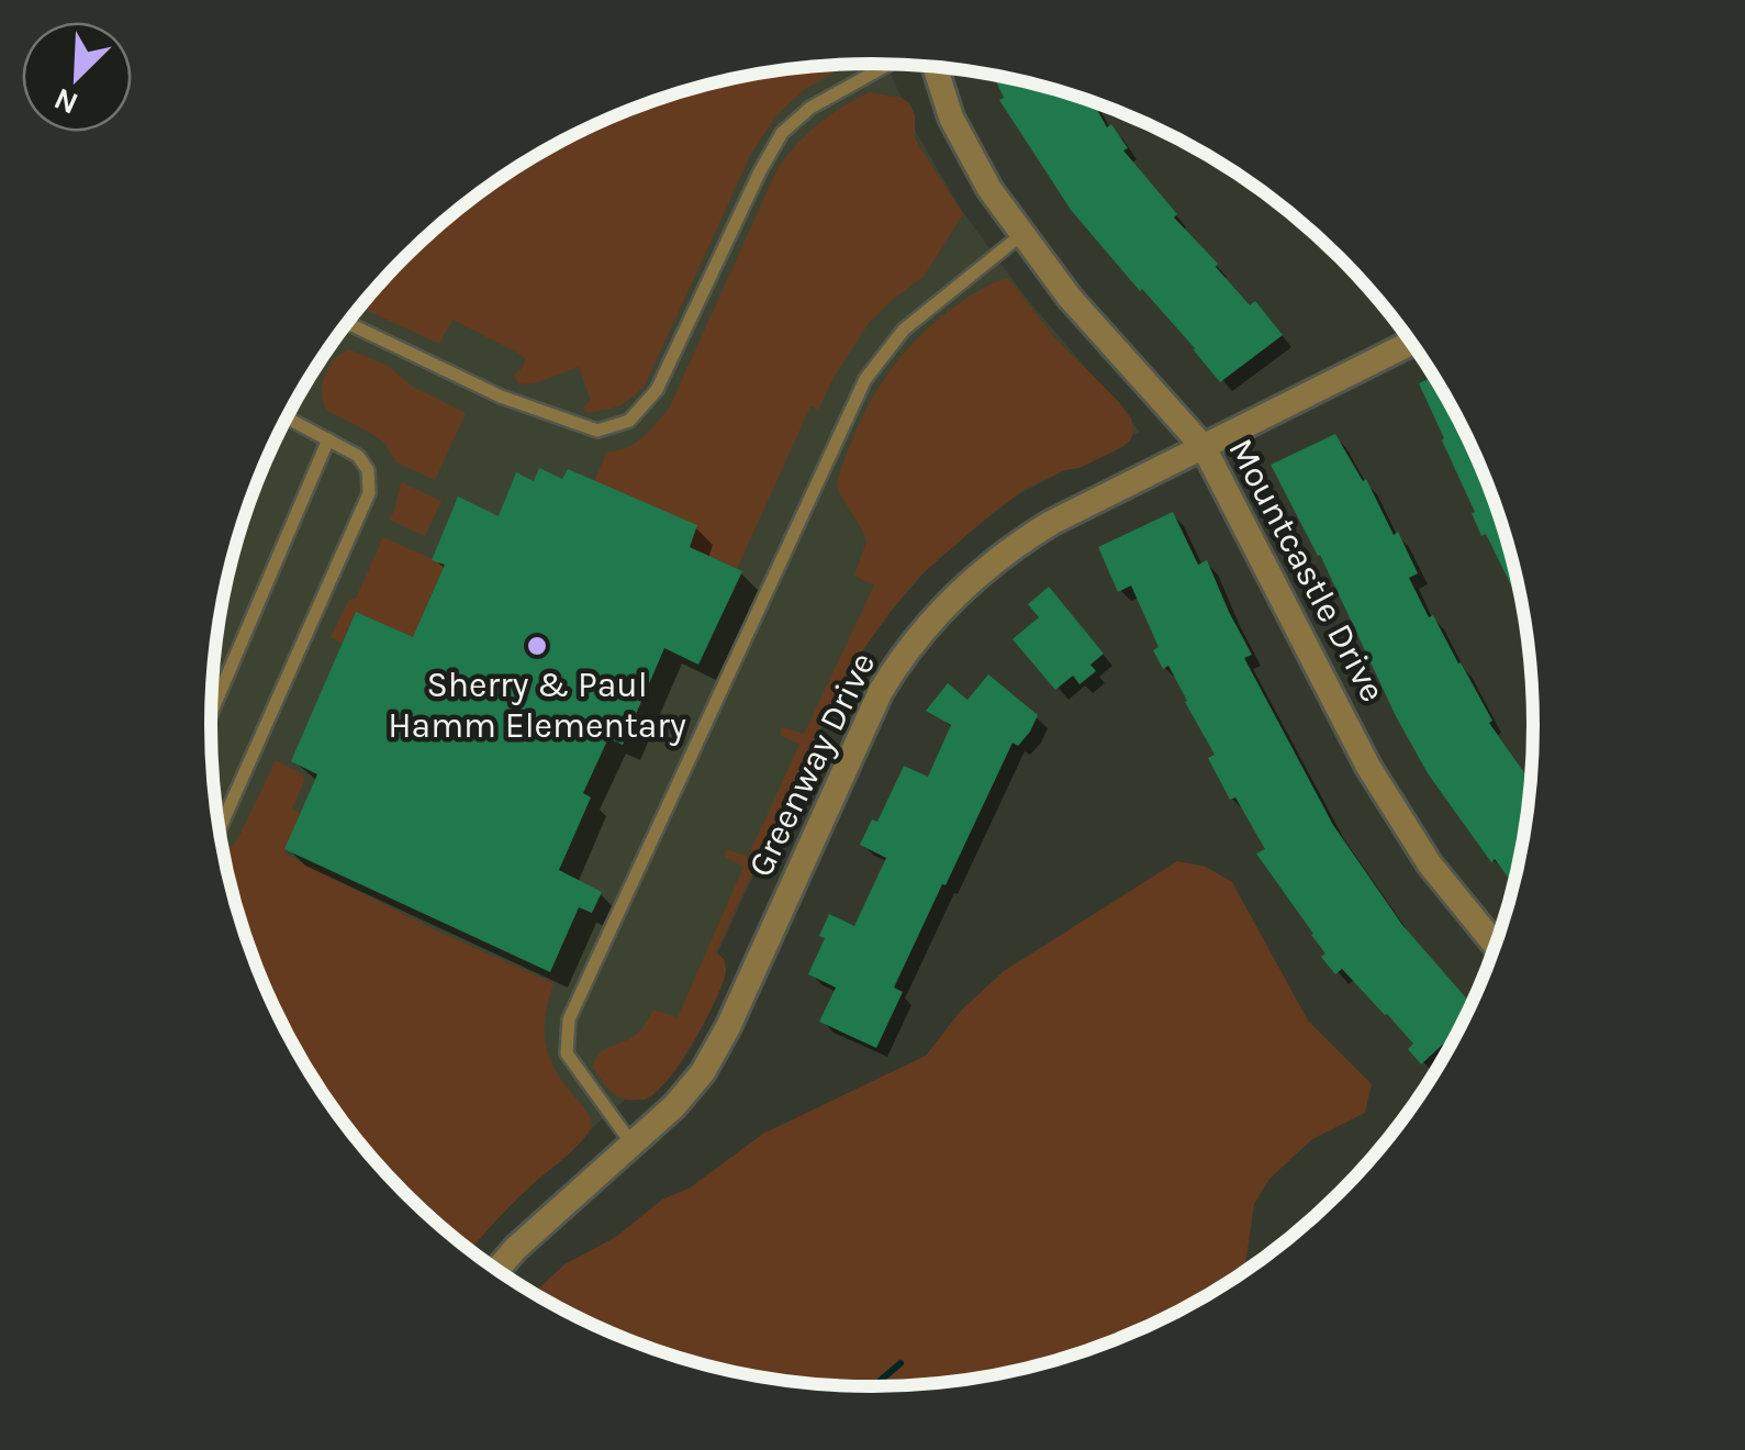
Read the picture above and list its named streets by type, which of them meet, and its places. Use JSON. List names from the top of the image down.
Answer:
{
  "streets": {
    "street": ["Mountcastle Drive", "Greenway Drive"]
  },
  "crossings": [
    ["Mountcastle Drive", "Greenway Drive"]
  ],
  "places": ["Sherry & Paul Hamm Elementary"],
  "north": "bottom left"
}
